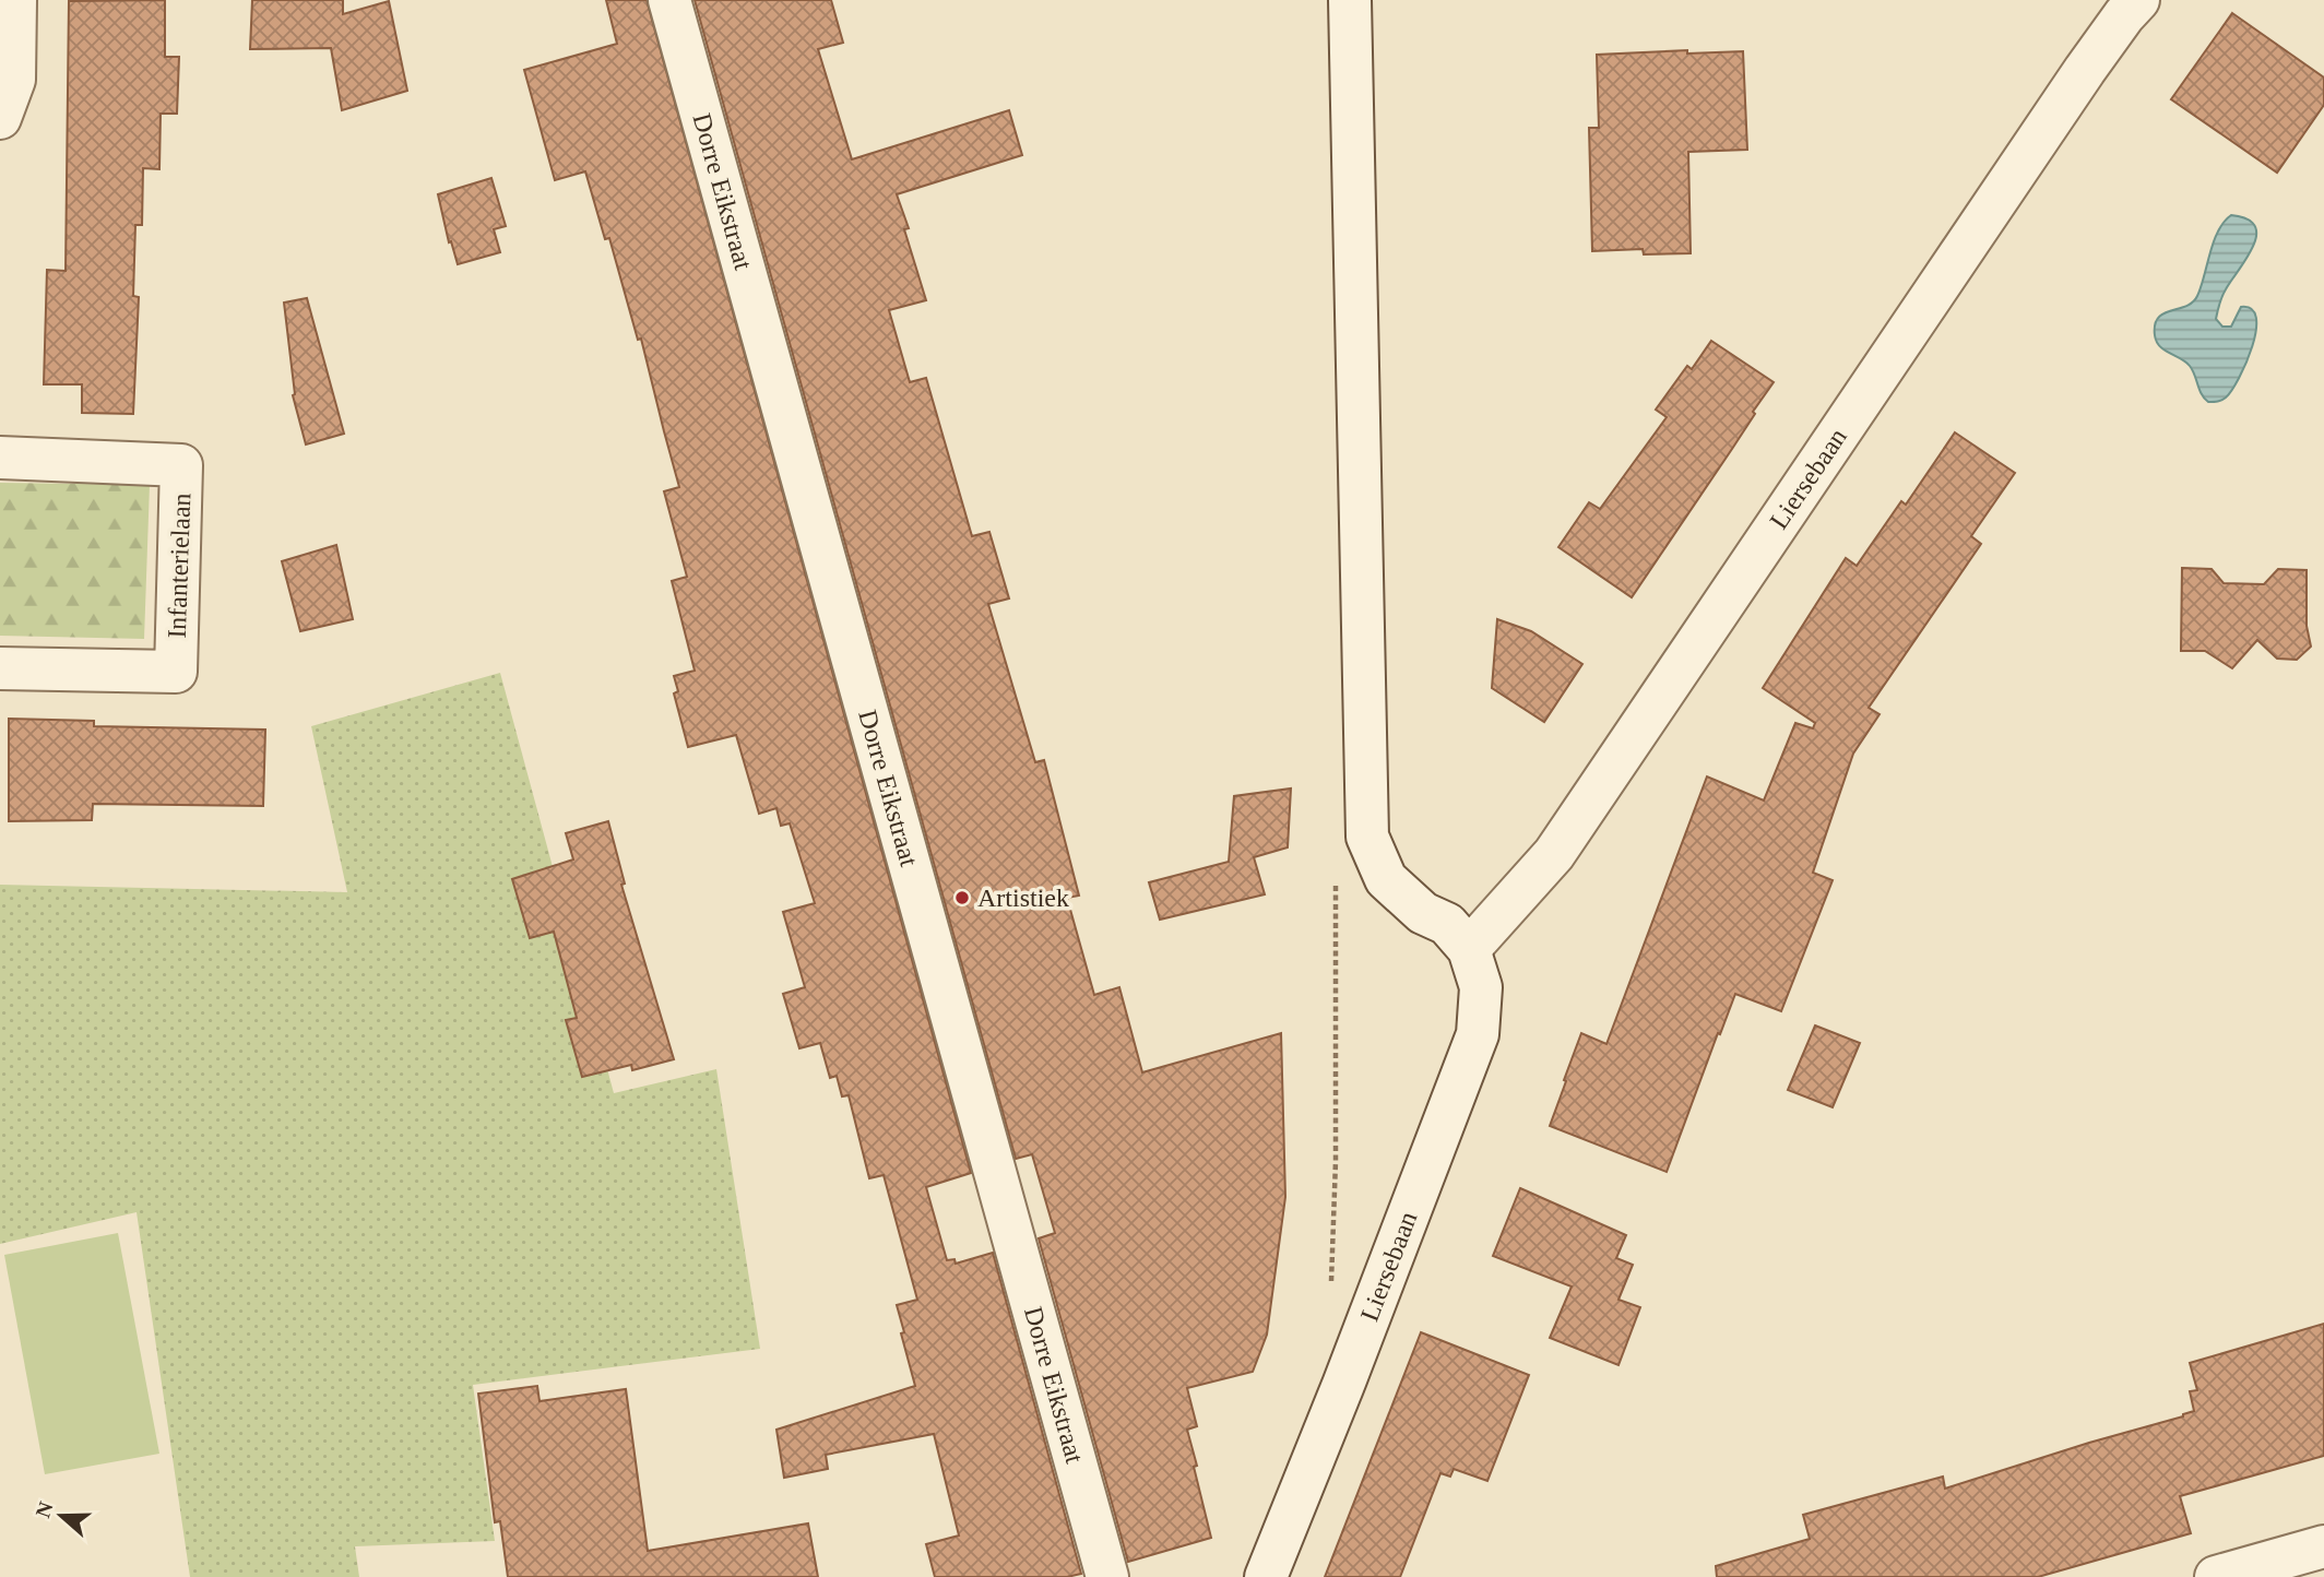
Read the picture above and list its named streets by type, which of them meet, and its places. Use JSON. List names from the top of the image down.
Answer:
{
  "streets": {
    "street": ["Dorre Eikstraat", "Liersebaan", "Infanterielaan"]
  },
  "places": ["Artistiek"],
  "north": "left"
}
